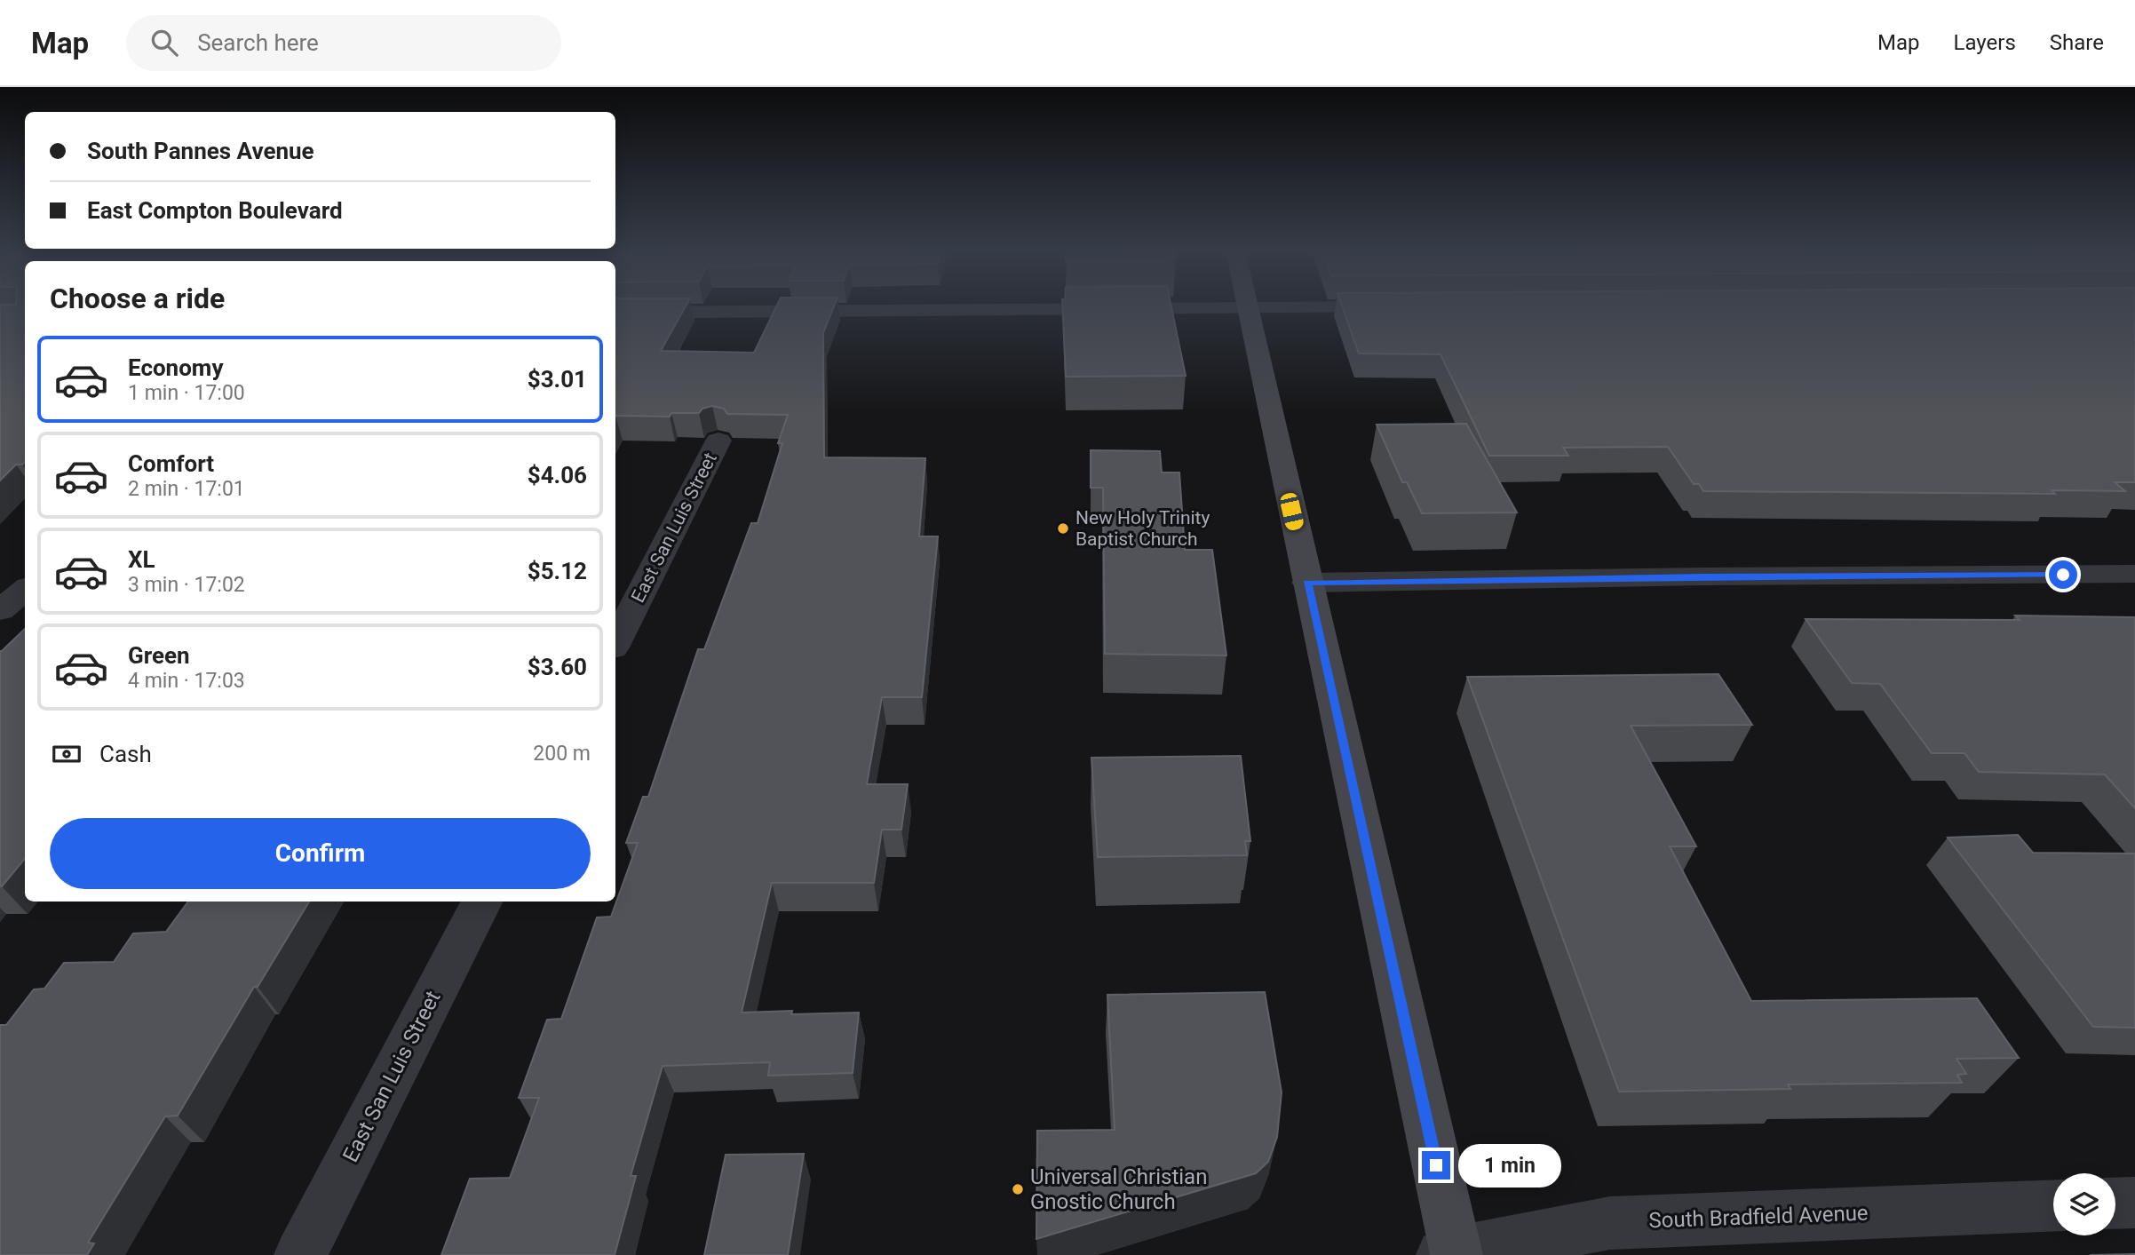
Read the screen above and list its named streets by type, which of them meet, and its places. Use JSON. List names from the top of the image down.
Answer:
{
  "streets": {
    "street": ["East San Luis Street", "South Bradfield Avenue"]
  },
  "places": ["New Holy Trinity Baptist Church", "Universal Christian Gnostic Church"],
  "page": {
    "header": "Map",
    "search": "Search here",
    "nav": ["Map", "Layers", "Share"],
    "banner": ["South Pannes Avenue", "East Compton Boulevard"],
    "heading": "Choose a ride",
    "list": [
      {
        "name": "Economy",
        "note": "1 min · 17:00",
        "value": "$3.01"
      },
      {
        "name": "Comfort",
        "note": "2 min · 17:01",
        "value": "$4.06"
      },
      {
        "name": "XL",
        "note": "3 min · 17:02",
        "value": "$5.12"
      },
      {
        "name": "Green",
        "note": "4 min · 17:03",
        "value": "$3.60"
      }
    ],
    "pay": ["Cash", "200 m"],
    "buttons": "Confirm",
    "bubble": "1 min"
  }
}
